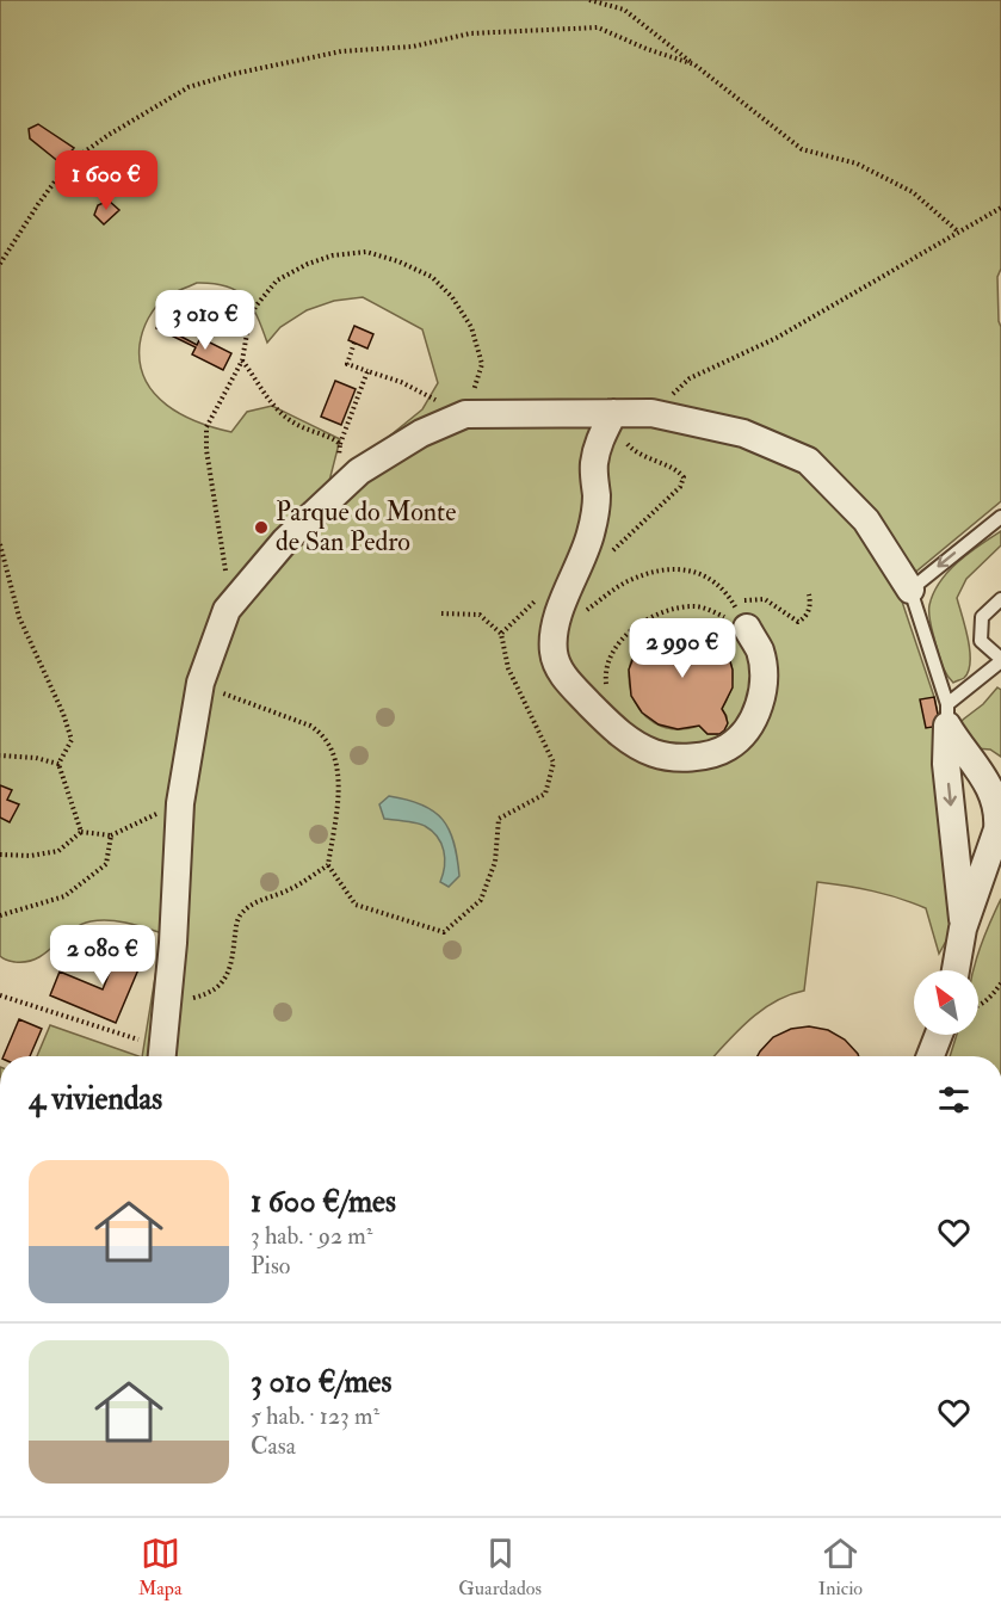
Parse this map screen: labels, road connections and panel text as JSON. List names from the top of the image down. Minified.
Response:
{"places":["Parque do Monte de San Pedro"],"north":"top left","page":{"price":["1 600 €","3 010 €","2 990 €","2 080 €"],"heading":"4 viviendas","list":[{"name":"1 600 €/mes","note":"3 hab. · 92 m² · Piso"},{"name":"3 010 €/mes","note":"5 hab. · 123 m² · Casa"}],"tabs":["Mapa","Guardados","Inicio"]}}
